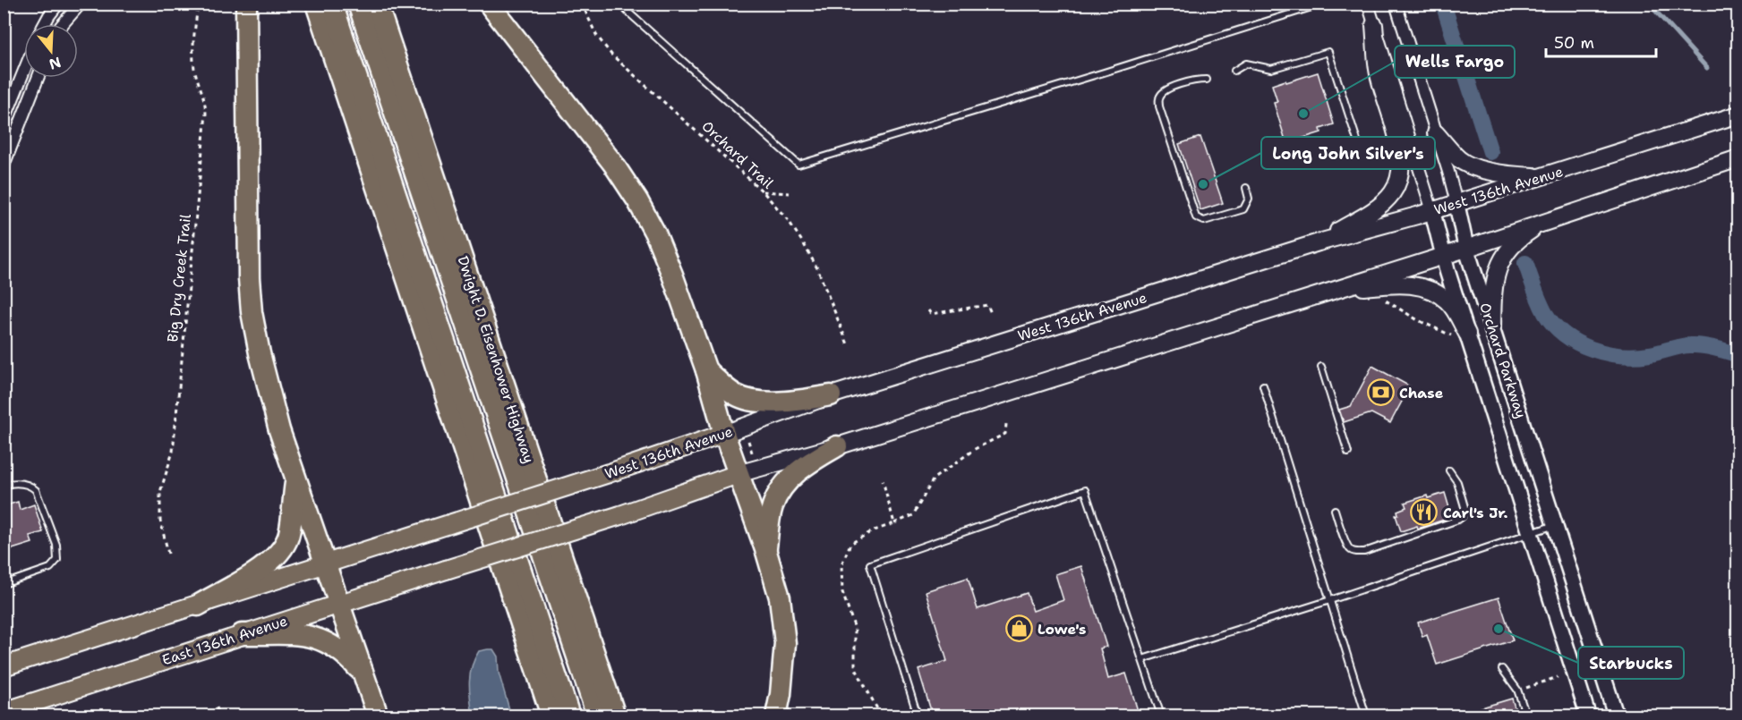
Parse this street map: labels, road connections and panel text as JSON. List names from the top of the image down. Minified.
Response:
{"streets":{"highway":["Dwight D. Eisenhower Highway"],"main road":["West 136th Avenue","East 136th Avenue"],"street":["Orchard Parkway"],"path":["Orchard Trail","Big Dry Creek Trail"]},"crossings":[["West 136th Avenue","Orchard Parkway"]],"places":{"other":["Wells Fargo","Long John Silver's","Starbucks"],"bank":["Chase"],"restaurant":["Carl's Jr."],"shop":["Lowe's"]},"scale_bar":"50 m","north":"bottom"}
